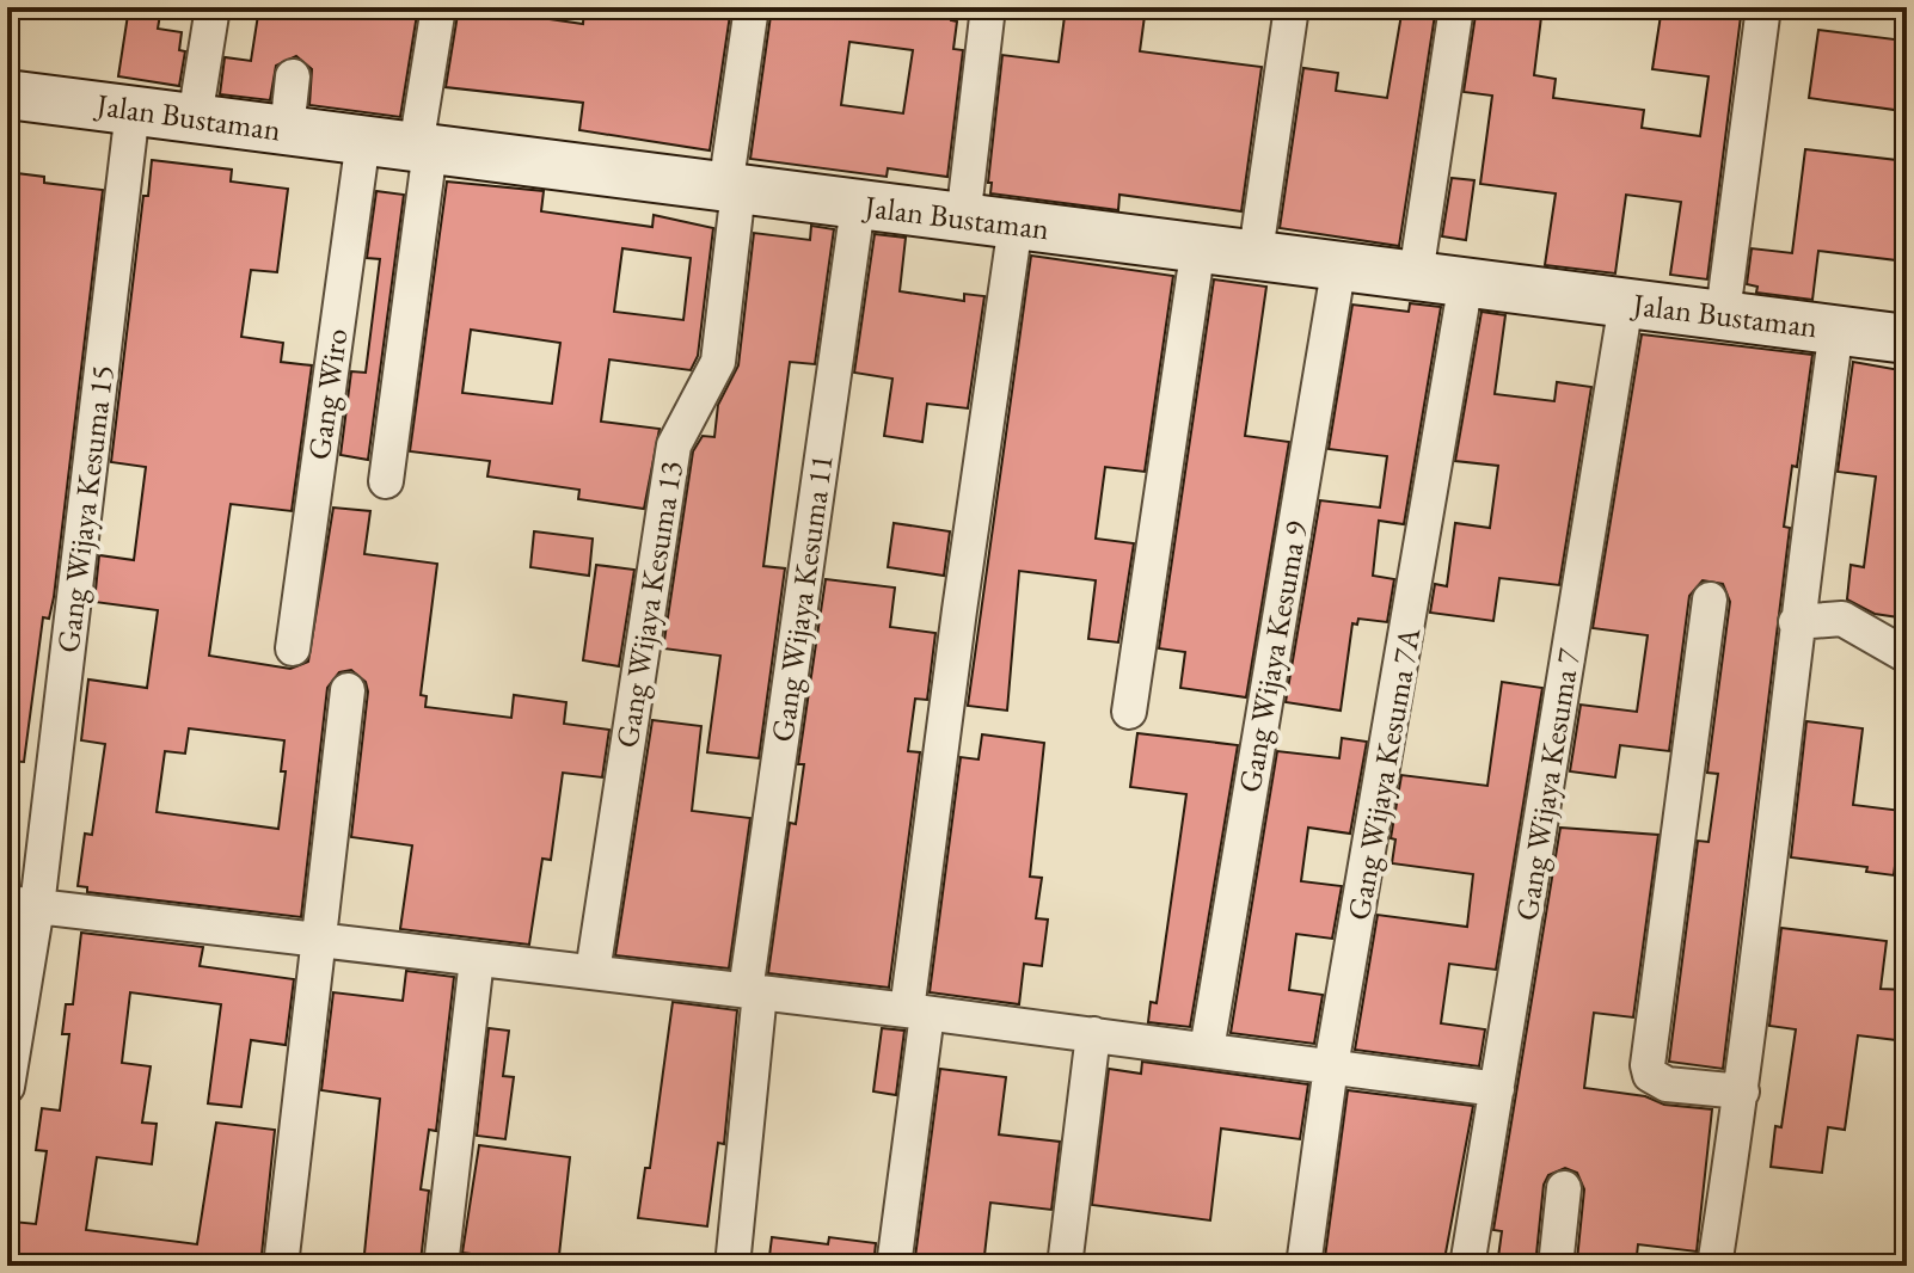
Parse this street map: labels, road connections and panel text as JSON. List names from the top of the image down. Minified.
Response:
{"streets":{"main road":["Jalan Bustaman"],"street":["Gang Wiro","Gang Wijaya Kesuma 15","Gang Wijaya Kesuma 11","Gang Wijaya Kesuma 13","Gang Wijaya Kesuma 9","Gang Wijaya Kesuma 7A","Gang Wijaya Kesuma 7"]},"crossings":[["Jalan Bustaman","Gang Wiro"],["Jalan Bustaman","Gang Wijaya Kesuma 15"],["Jalan Bustaman","Gang Wijaya Kesuma 11"],["Jalan Bustaman","Gang Wijaya Kesuma 13"],["Jalan Bustaman","Gang Wijaya Kesuma 9"],["Jalan Bustaman","Gang Wijaya Kesuma 7A"],["Jalan Bustaman","Gang Wijaya Kesuma 7"]]}
